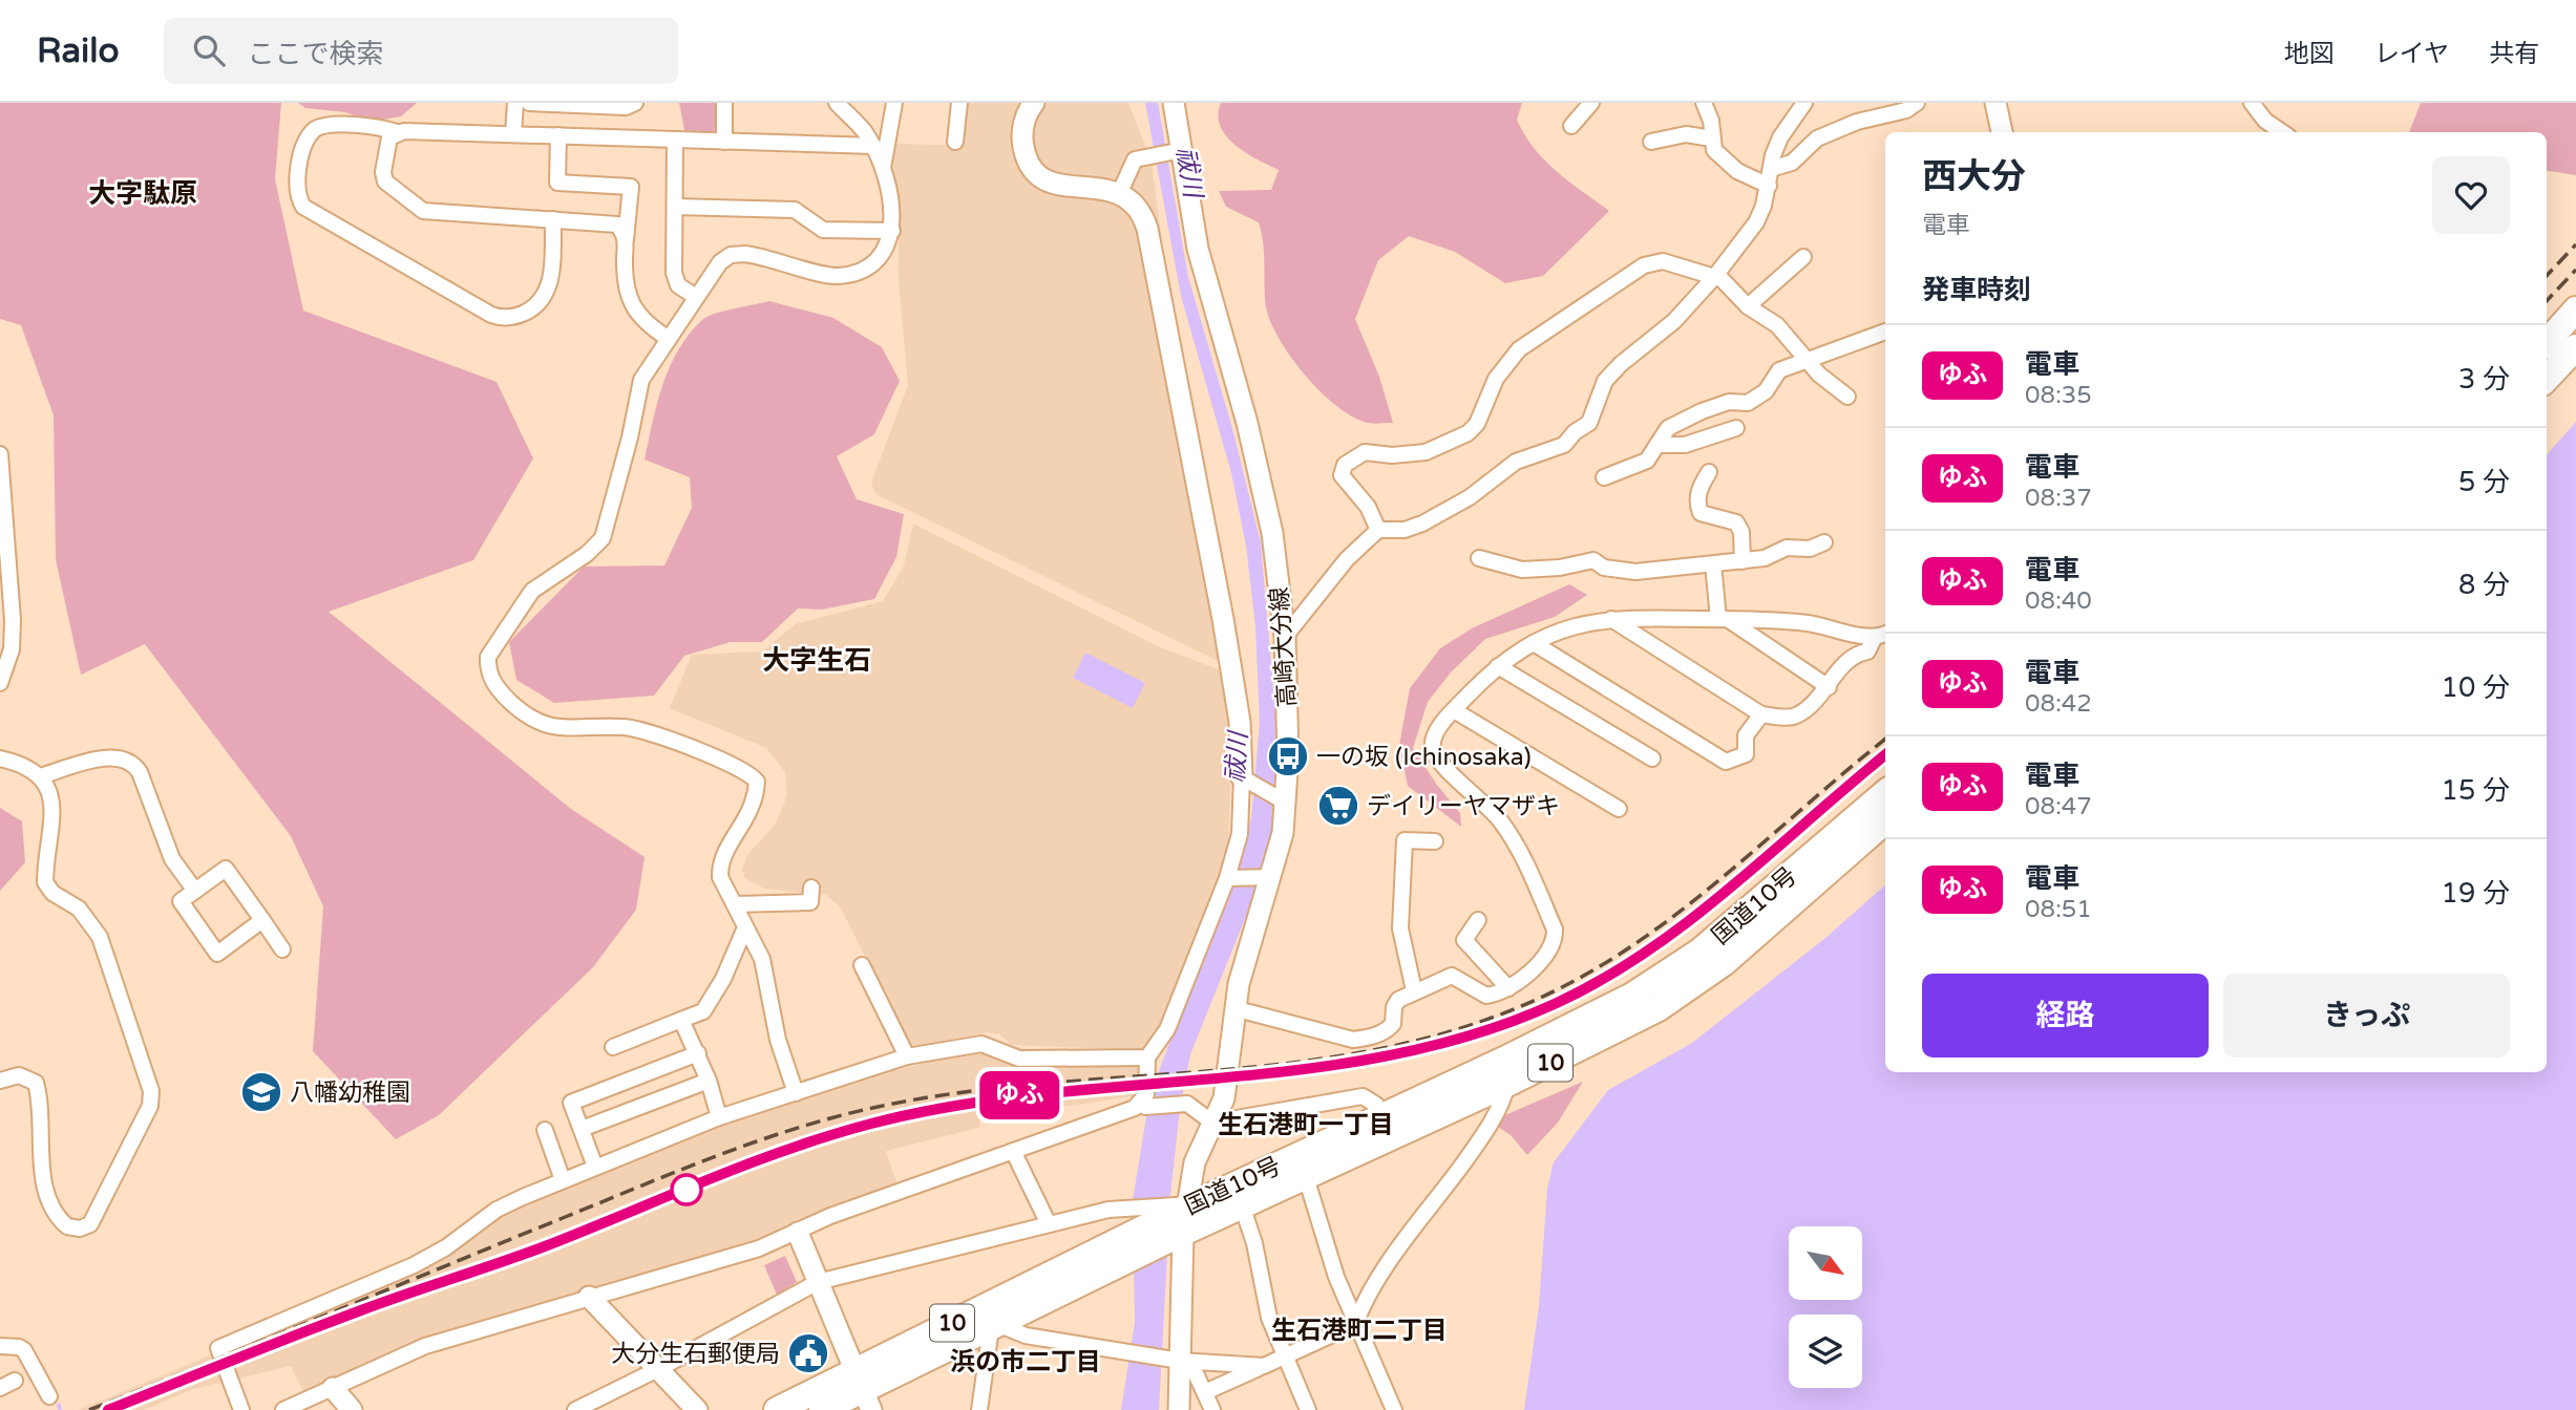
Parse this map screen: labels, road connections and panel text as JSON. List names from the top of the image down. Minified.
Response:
{"streets":{"highway":["国道10号","10"],"main road":["高崎大分線"]},"crossings":[["高崎大分線","国道10号"]],"districts":["大字駄原","大字生石","生石港町一丁目","生石港町二丁目","浜の市二丁目"],"water":["祓川"],"places":{"bus stop":["一の坂 (Ichinosaka)"],"supermarket":["デイリーヤマザキ"],"school or university":["八幡幼稚園"],"public building":["大分生石郵便局"]},"north":"bottom right","page":{"header":"Railo","search":"ここで検索","nav":["地図","レイヤ","共有"],"on_map":"ゆふ","heading":[["西大分","電車"],"発車時刻"],"list":[{"mark":"ゆふ","name":"電車","note":"08:35","value":"3 分"},{"mark":"ゆふ","name":"電車","note":"08:37","value":"5 分"},{"mark":"ゆふ","name":"電車","note":"08:40","value":"8 分"},{"mark":"ゆふ","name":"電車","note":"08:42","value":"10 分"},{"mark":"ゆふ","name":"電車","note":"08:47","value":"15 分"},{"mark":"ゆふ","name":"電車","note":"08:51","value":"19 分"}],"buttons":["経路","きっぷ"]}}
